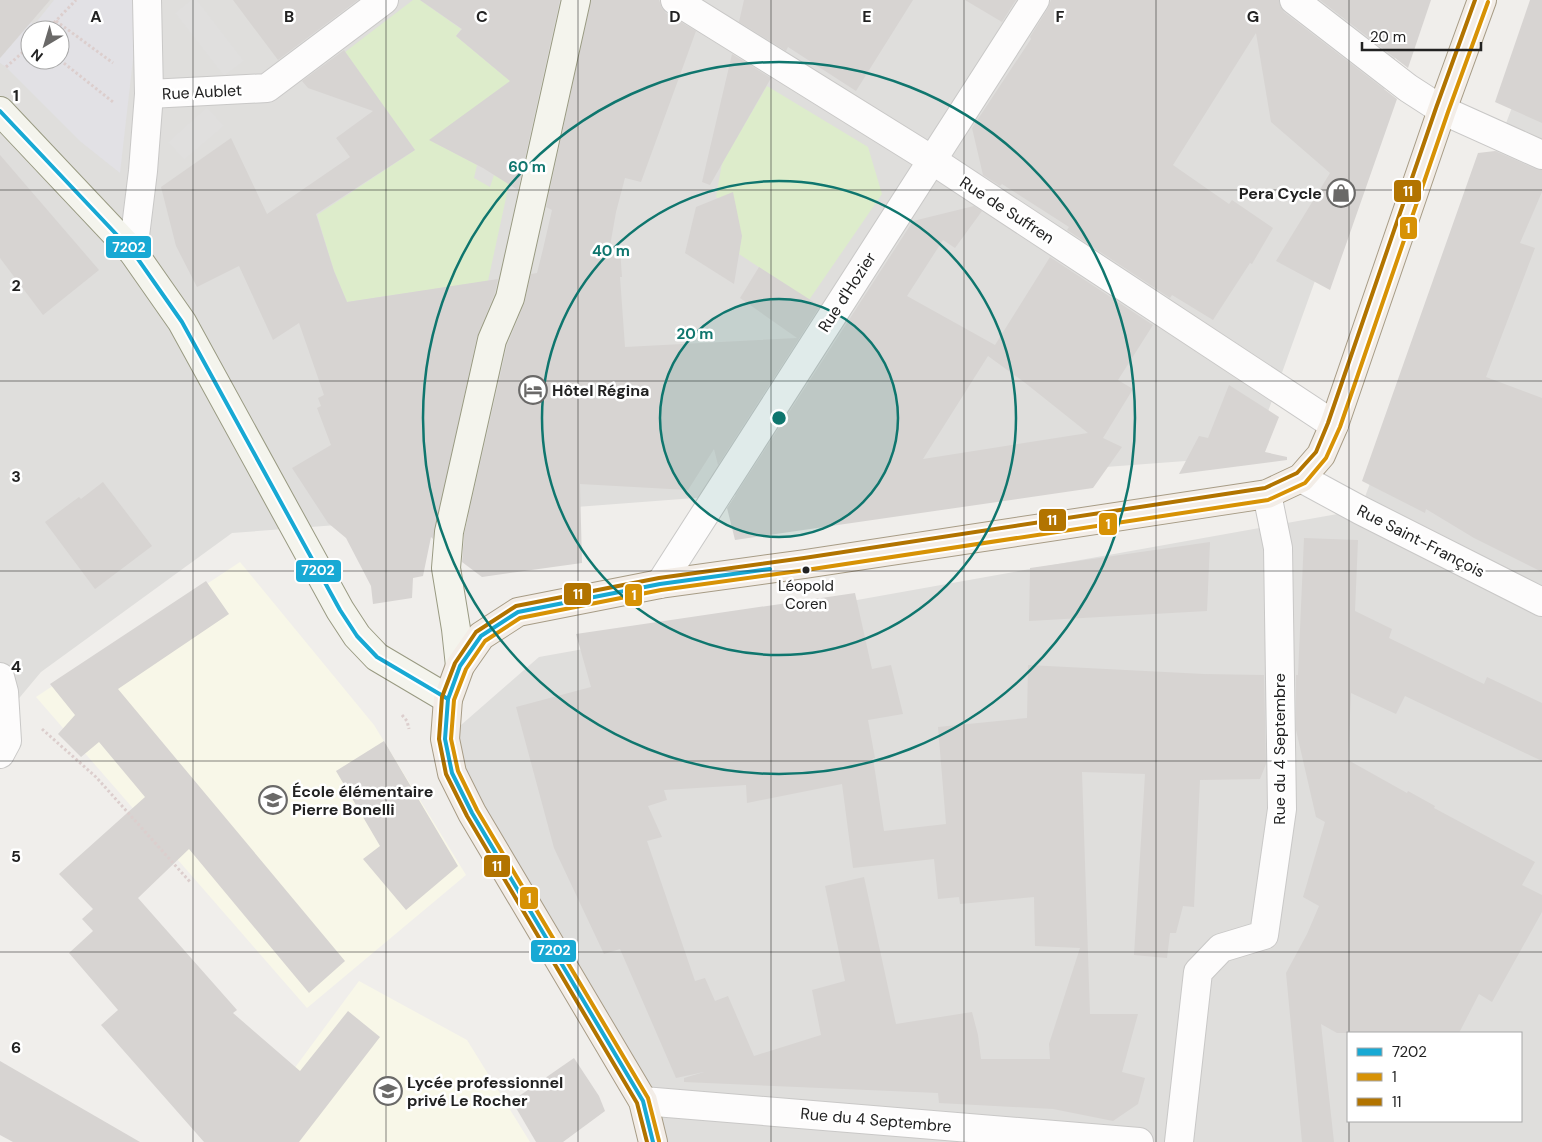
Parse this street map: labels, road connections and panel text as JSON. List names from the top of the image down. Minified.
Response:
{"streets":{"street":["Rue Aublet","Rue de Suffren","Rue d'Hozier","Rue Saint-François","Rue du 4 Septembre"]},"crossings":[["Rue de Suffren","Rue d'Hozier"]],"places":{"shop":["Pera Cycle"],"hotel":["Hôtel Régina"],"other":["Léopold Coren"],"school or university":["École élémentaire Pierre Bonelli","Lycée professionnel privé Le Rocher"]},"lines":["transit line 11","transit line 1","transit line 7202"],"legend":["7202","1","11"],"scale_bar":"20 m","north":"bottom left","grid":{"columns":["A","B","C","D","E","F","G"],"rows":["1","2","3","4","5","6"]},"rings":["60 m","40 m","20 m"]}
